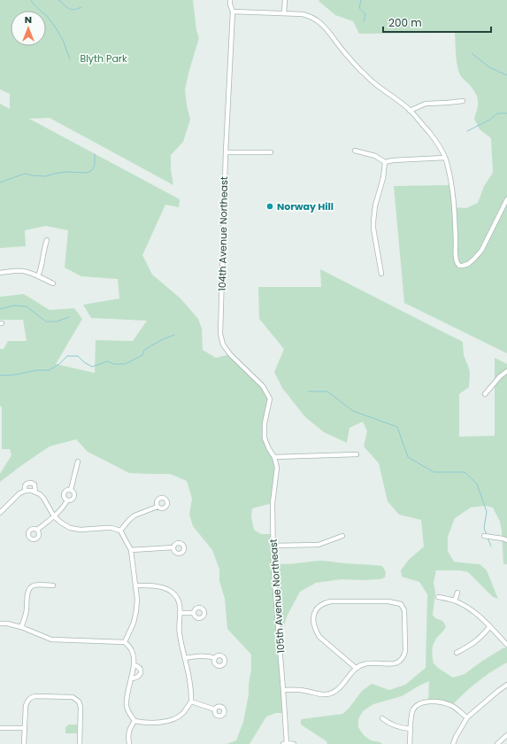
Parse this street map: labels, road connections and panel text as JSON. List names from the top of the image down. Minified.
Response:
{"streets":{"street":["104th Avenue Northeast","105th Avenue Northeast"]},"crossings":[["104th Avenue Northeast","105th Avenue Northeast"]],"parks":["Blyth Park"],"places":["Norway Hill"],"scale_bar":"200 m","north":"top"}
